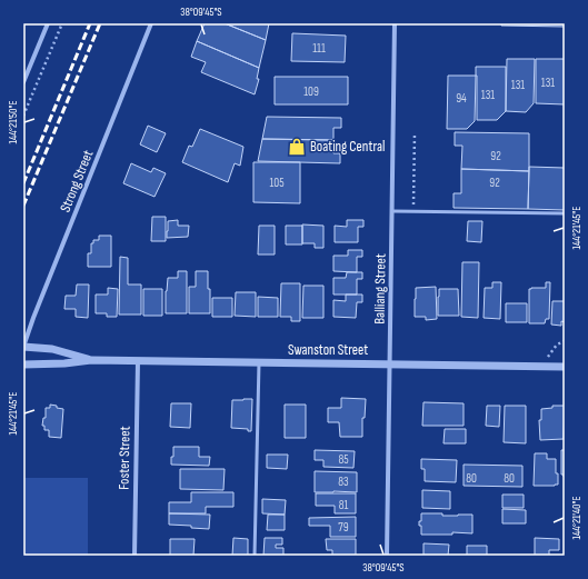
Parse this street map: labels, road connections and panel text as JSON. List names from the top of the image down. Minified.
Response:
{"streets":{"street":["Strong Street","Balliang Street","Swanston Street","Foster Street"]},"crossings":[["Strong Street","Swanston Street"],["Balliang Street","Swanston Street"],["Swanston Street","Foster Street"]],"places":{"shop":["Boating Central"]},"house_numbers":["111","131","131","109","131","94","92","105","92","85","80","80","83","81","79"],"coordinates":["38°09'45\"S","144°21'50\"E","144°21'45\"E","144°21'40\"E"]}
